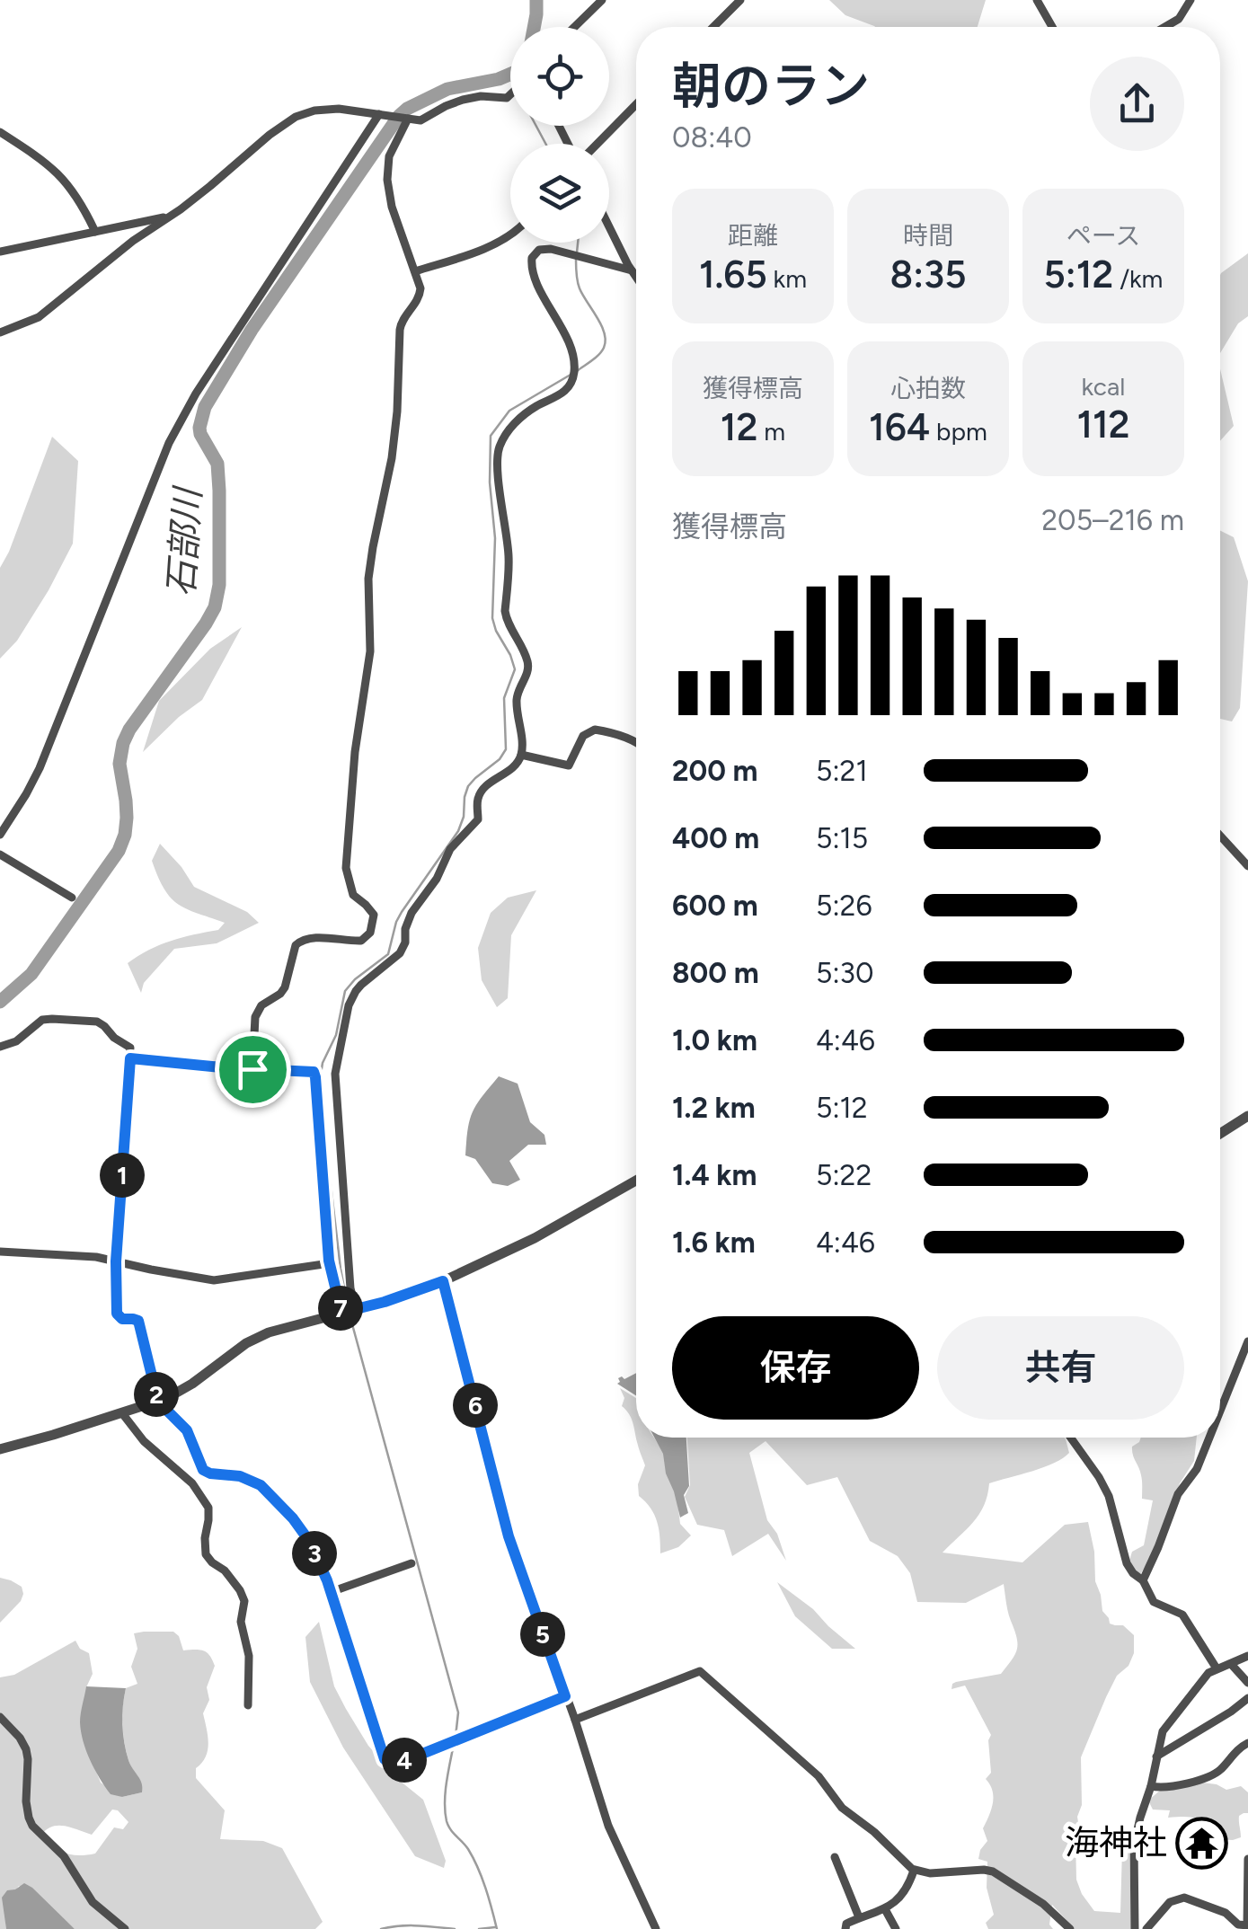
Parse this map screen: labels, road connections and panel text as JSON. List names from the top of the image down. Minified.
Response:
{"water":["石部川"],"places":{"temple":["海神社"]},"page":{"heading":["朝のラン","08:40"],"stats":[["距離","1.65 km"],["時間","8:35"],["ペース","5:12 /km"],["獲得標高","12 m"],["心拍数","164 bpm"],["kcal","112"]],"chart":["獲得標高","205–216 m"],"list":[{"name":"200 m","note":"5:21"},{"name":"400 m","note":"5:15"},{"name":"600 m","note":"5:26"},{"name":"800 m","note":"5:30"},{"name":"1.0 km","note":"4:46"},{"name":"1.2 km","note":"5:12"},{"name":"1.4 km","note":"5:22"},{"name":"1.6 km","note":"4:46"}],"pins":["1","7","2","6","3","5","4"],"buttons":["保存","共有"]}}
